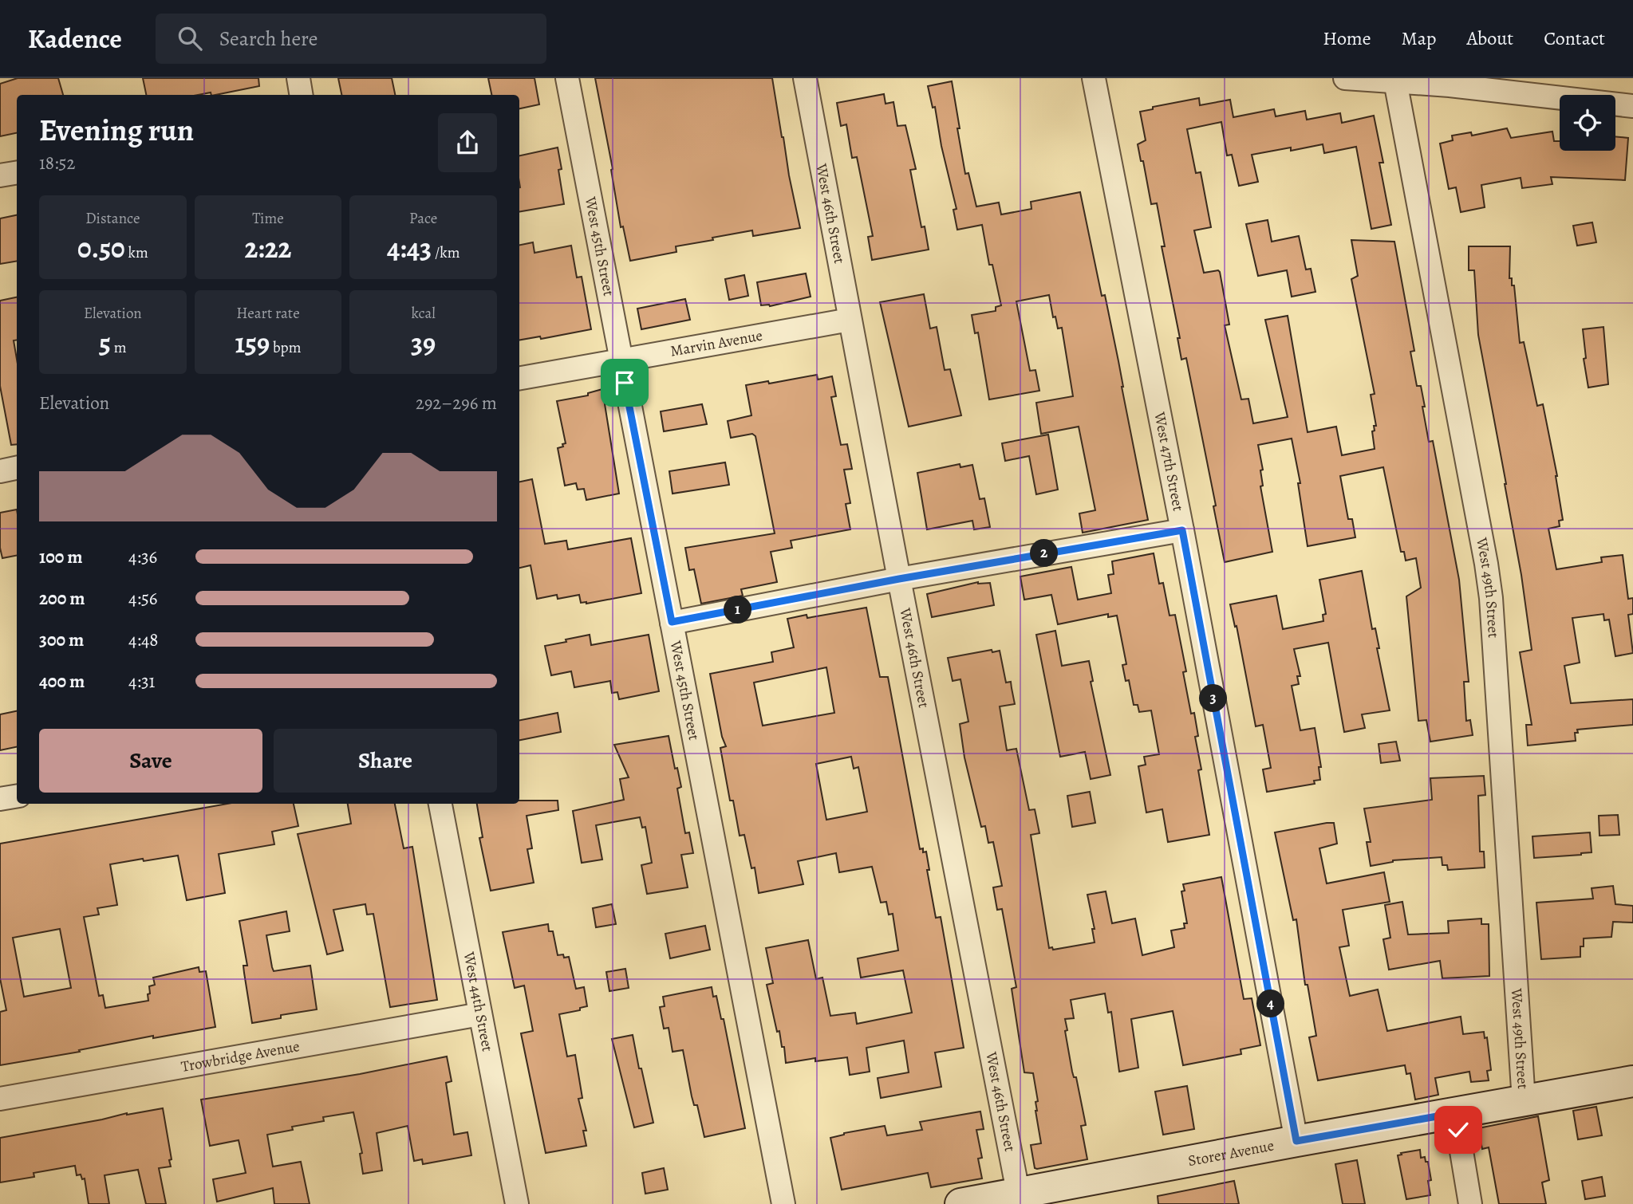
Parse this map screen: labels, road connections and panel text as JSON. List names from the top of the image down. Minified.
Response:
{"streets":{"street":["West 46th Street","West 45th Street","Marvin Avenue","West 47th Street","West 49th Street","West 44th Street","Trowbridge Avenue","Storer Avenue"]},"crossings":[["West 46th Street","Marvin Avenue"],["West 46th Street","Storer Avenue"],["West 45th Street","Marvin Avenue"],["West 47th Street","Storer Avenue"],["West 49th Street","Storer Avenue"],["West 44th Street","Trowbridge Avenue"]],"page":{"header":"Kadence","search":"Search here","nav":["Home","Map","About","Contact"],"heading":["Evening run","18:52"],"stats":[["Distance","0.50 km"],["Time","2:22"],["Pace","4:43 /km"],["Elevation","5 m"],["Heart rate","159 bpm"],["kcal","39"]],"chart":["Elevation","292–296 m"],"list":[{"name":"100 m","note":"4:36"},{"name":"200 m","note":"4:56"},{"name":"300 m","note":"4:48"},{"name":"400 m","note":"4:31"}],"pins":["2","1","3","4"],"buttons":["Save","Share"]}}
